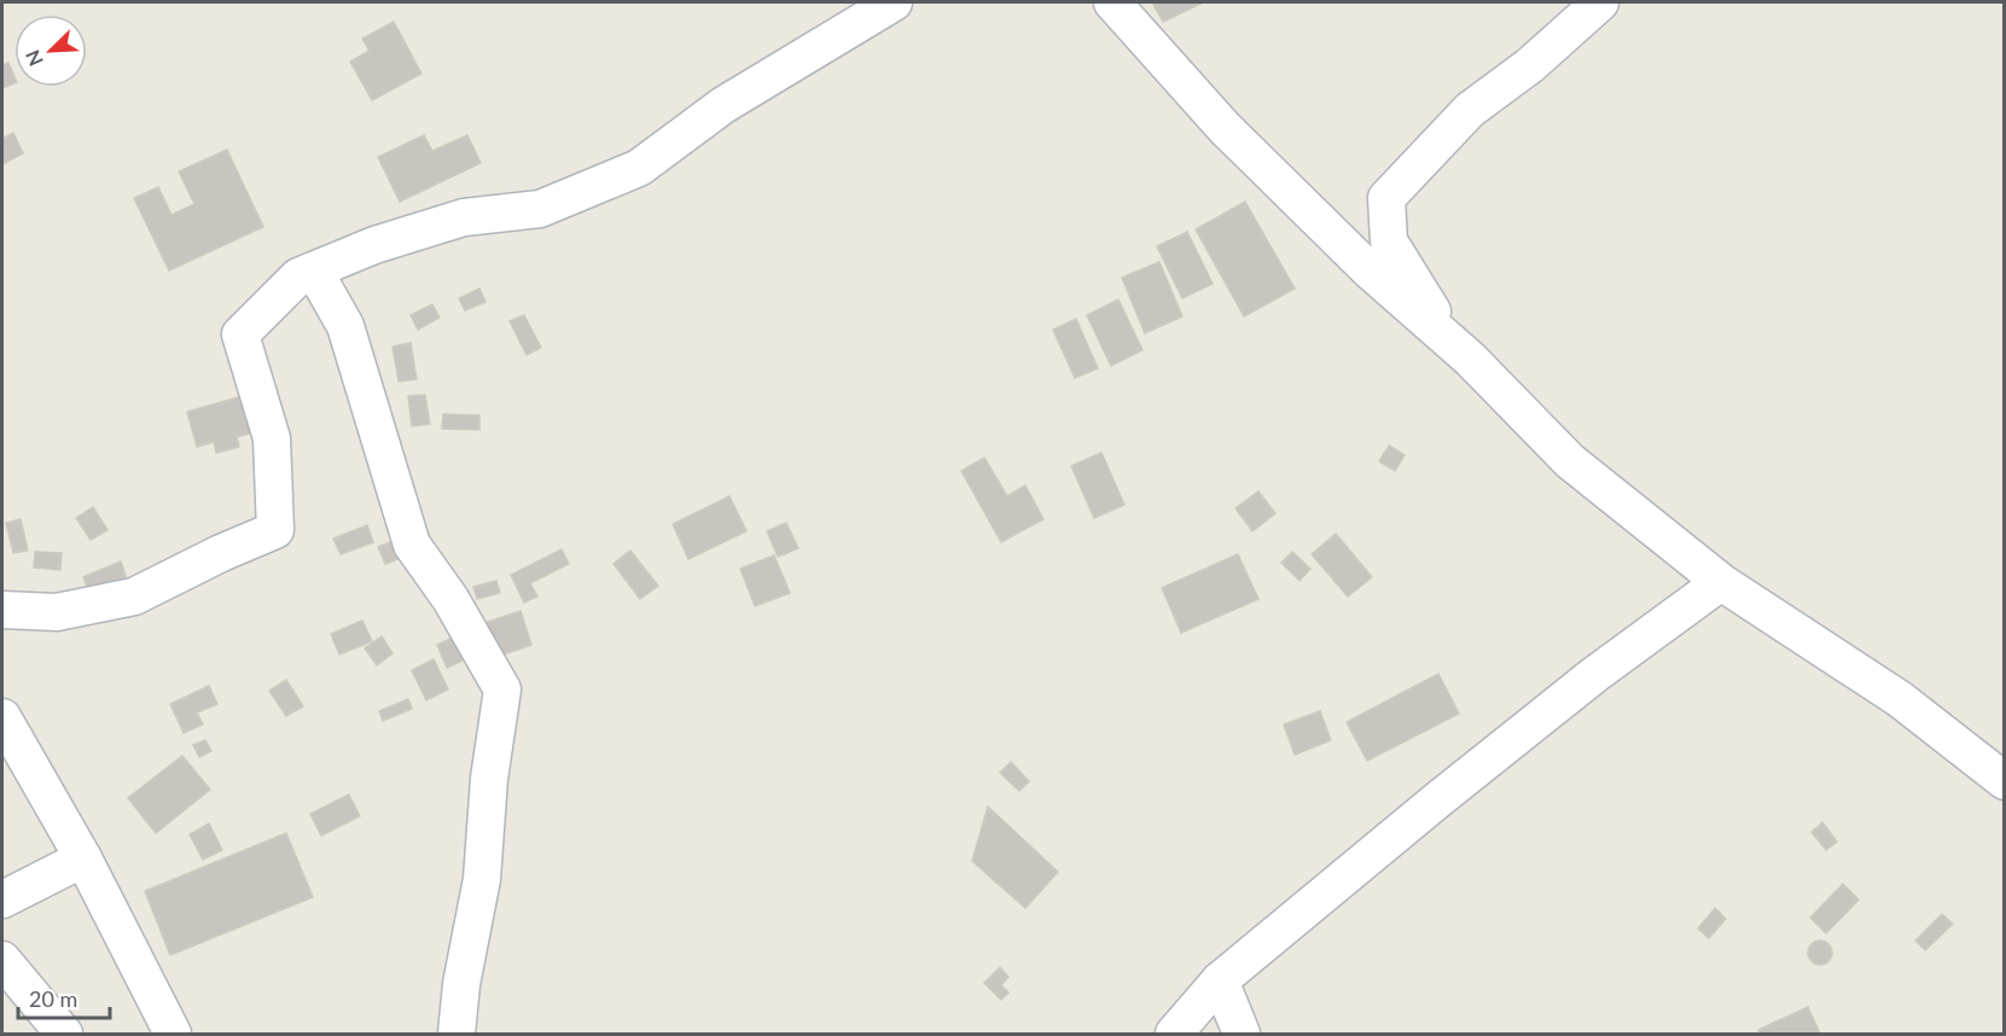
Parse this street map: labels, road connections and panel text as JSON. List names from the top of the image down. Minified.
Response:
{"scale_bar":"20 m","north":"bottom left"}
